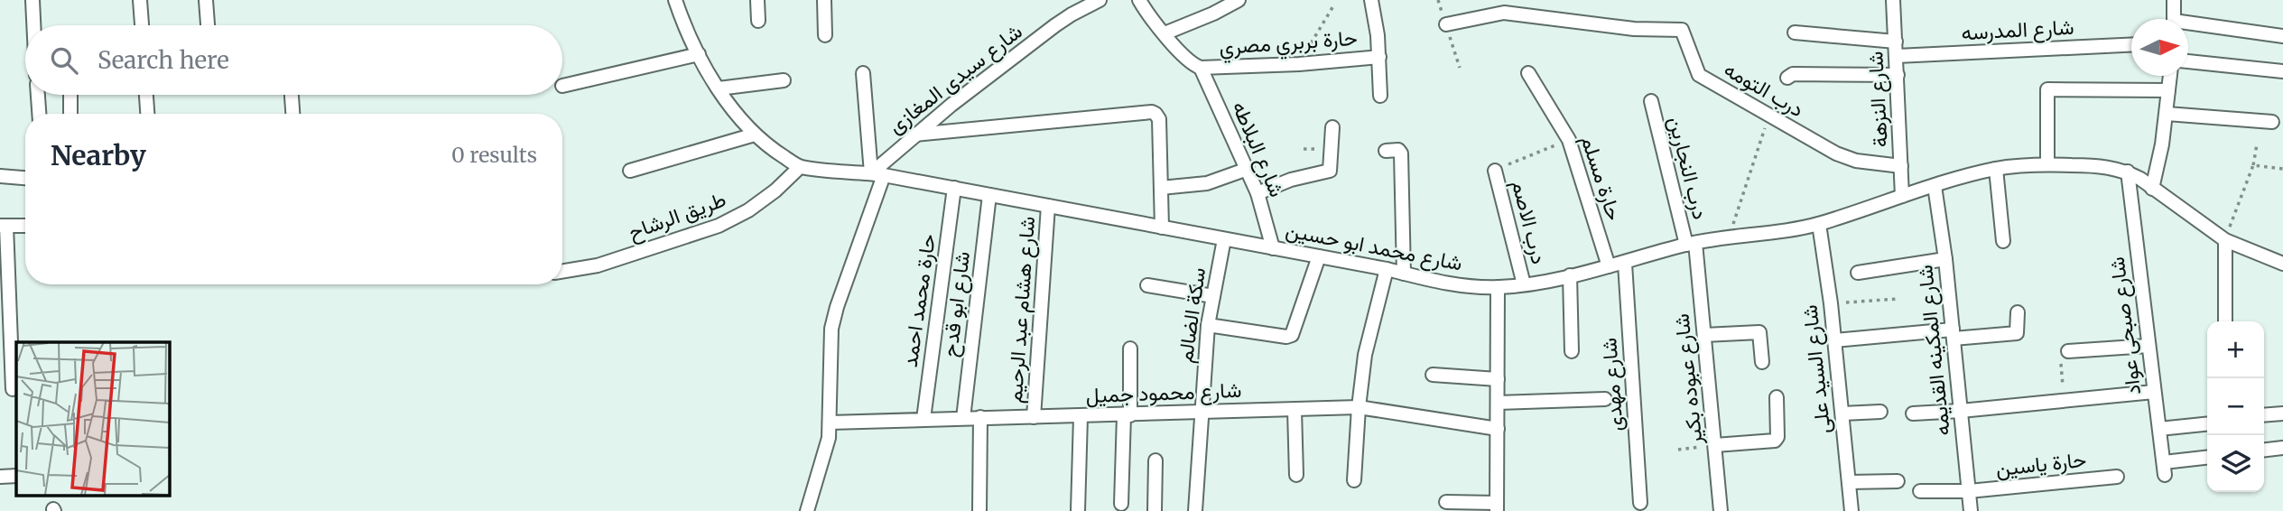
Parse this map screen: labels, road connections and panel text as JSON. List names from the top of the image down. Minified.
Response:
{"streets":{"street":["شارع المدرسه","حارة بربري مصري","شارع سيدى المغازى","درب التومه","شارع النزهة","شارع البلاطه","درب النجارين","حارة مسلم","طريق الرشاح","درب الاصم","شارع محمد ابو حسين","حارة محمد احمد","شارع ابو قدح","شارع هشام عبد الرحيم","سكة الضالم","شارع صبحى عواد","شارع المكينه القديمه","شارع السيد على","شارع عبوده بكير","شارع مهدى","شارع محمود جميل","حارة ياسين"]},"crossings":[["شارع المدرسه","شارع النزهة"],["حارة بربري مصري","شارع البلاطه"],["شارع سيدى المغازى","شارع محمد ابو حسين"],["درب التومه","شارع النزهة"],["شارع النزهة","شارع محمد ابو حسين"],["شارع البلاطه","شارع محمد ابو حسين"],["درب النجارين","شارع محمد ابو حسين"],["درب النجارين","شارع عبوده بكير"],["حارة مسلم","شارع محمد ابو حسين"],["طريق الرشاح","شارع محمد ابو حسين"],["درب الاصم","شارع محمد ابو حسين"],["شارع محمد ابو حسين","حارة محمد احمد"],["شارع محمد ابو حسين","شارع ابو قدح"],["شارع محمد ابو حسين","شارع هشام عبد الرحيم"],["شارع محمد ابو حسين","سكة الضالم"],["شارع محمد ابو حسين","شارع صبحى عواد"],["شارع محمد ابو حسين","شارع المكينه القديمه"],["شارع محمد ابو حسين","شارع السيد على"],["شارع محمد ابو حسين","شارع عبوده بكير"],["شارع محمد ابو حسين","شارع مهدى"],["حارة محمد احمد","شارع محمود جميل"],["شارع ابو قدح","شارع محمود جميل"],["شارع هشام عبد الرحيم","شارع محمود جميل"],["سكة الضالم","شارع محمود جميل"],["شارع المكينه القديمه","حارة ياسين"]],"north":"right","page":{"search":"Search here","heading":["Nearby","0 results"],"map_buttons":["+","−"]}}
